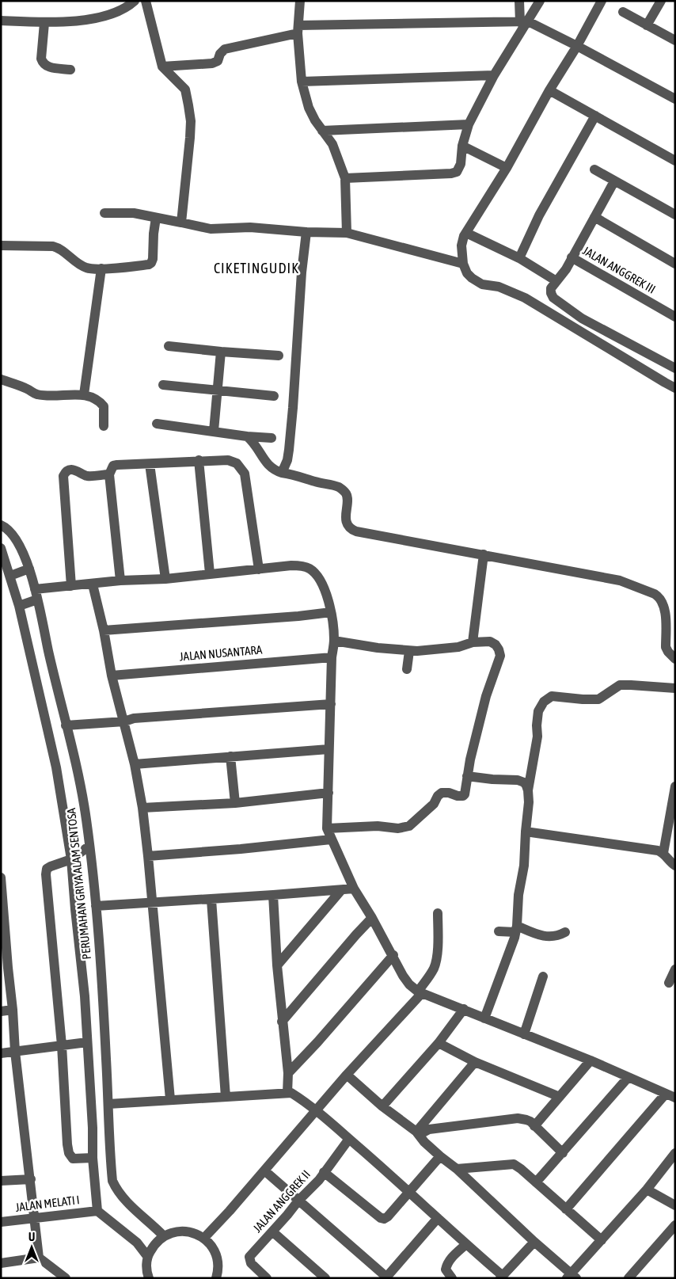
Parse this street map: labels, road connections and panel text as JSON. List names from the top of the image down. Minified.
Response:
{"streets":{"street":["JALAN ANGGREK III","JALAN NUSANTARA","PERUMAHAN GRIYA ALAM SENTOSA","JALAN ANGGREK II","JALAN MELATI I"]},"districts":["CIKETINGUDIK"],"north":"top"}
